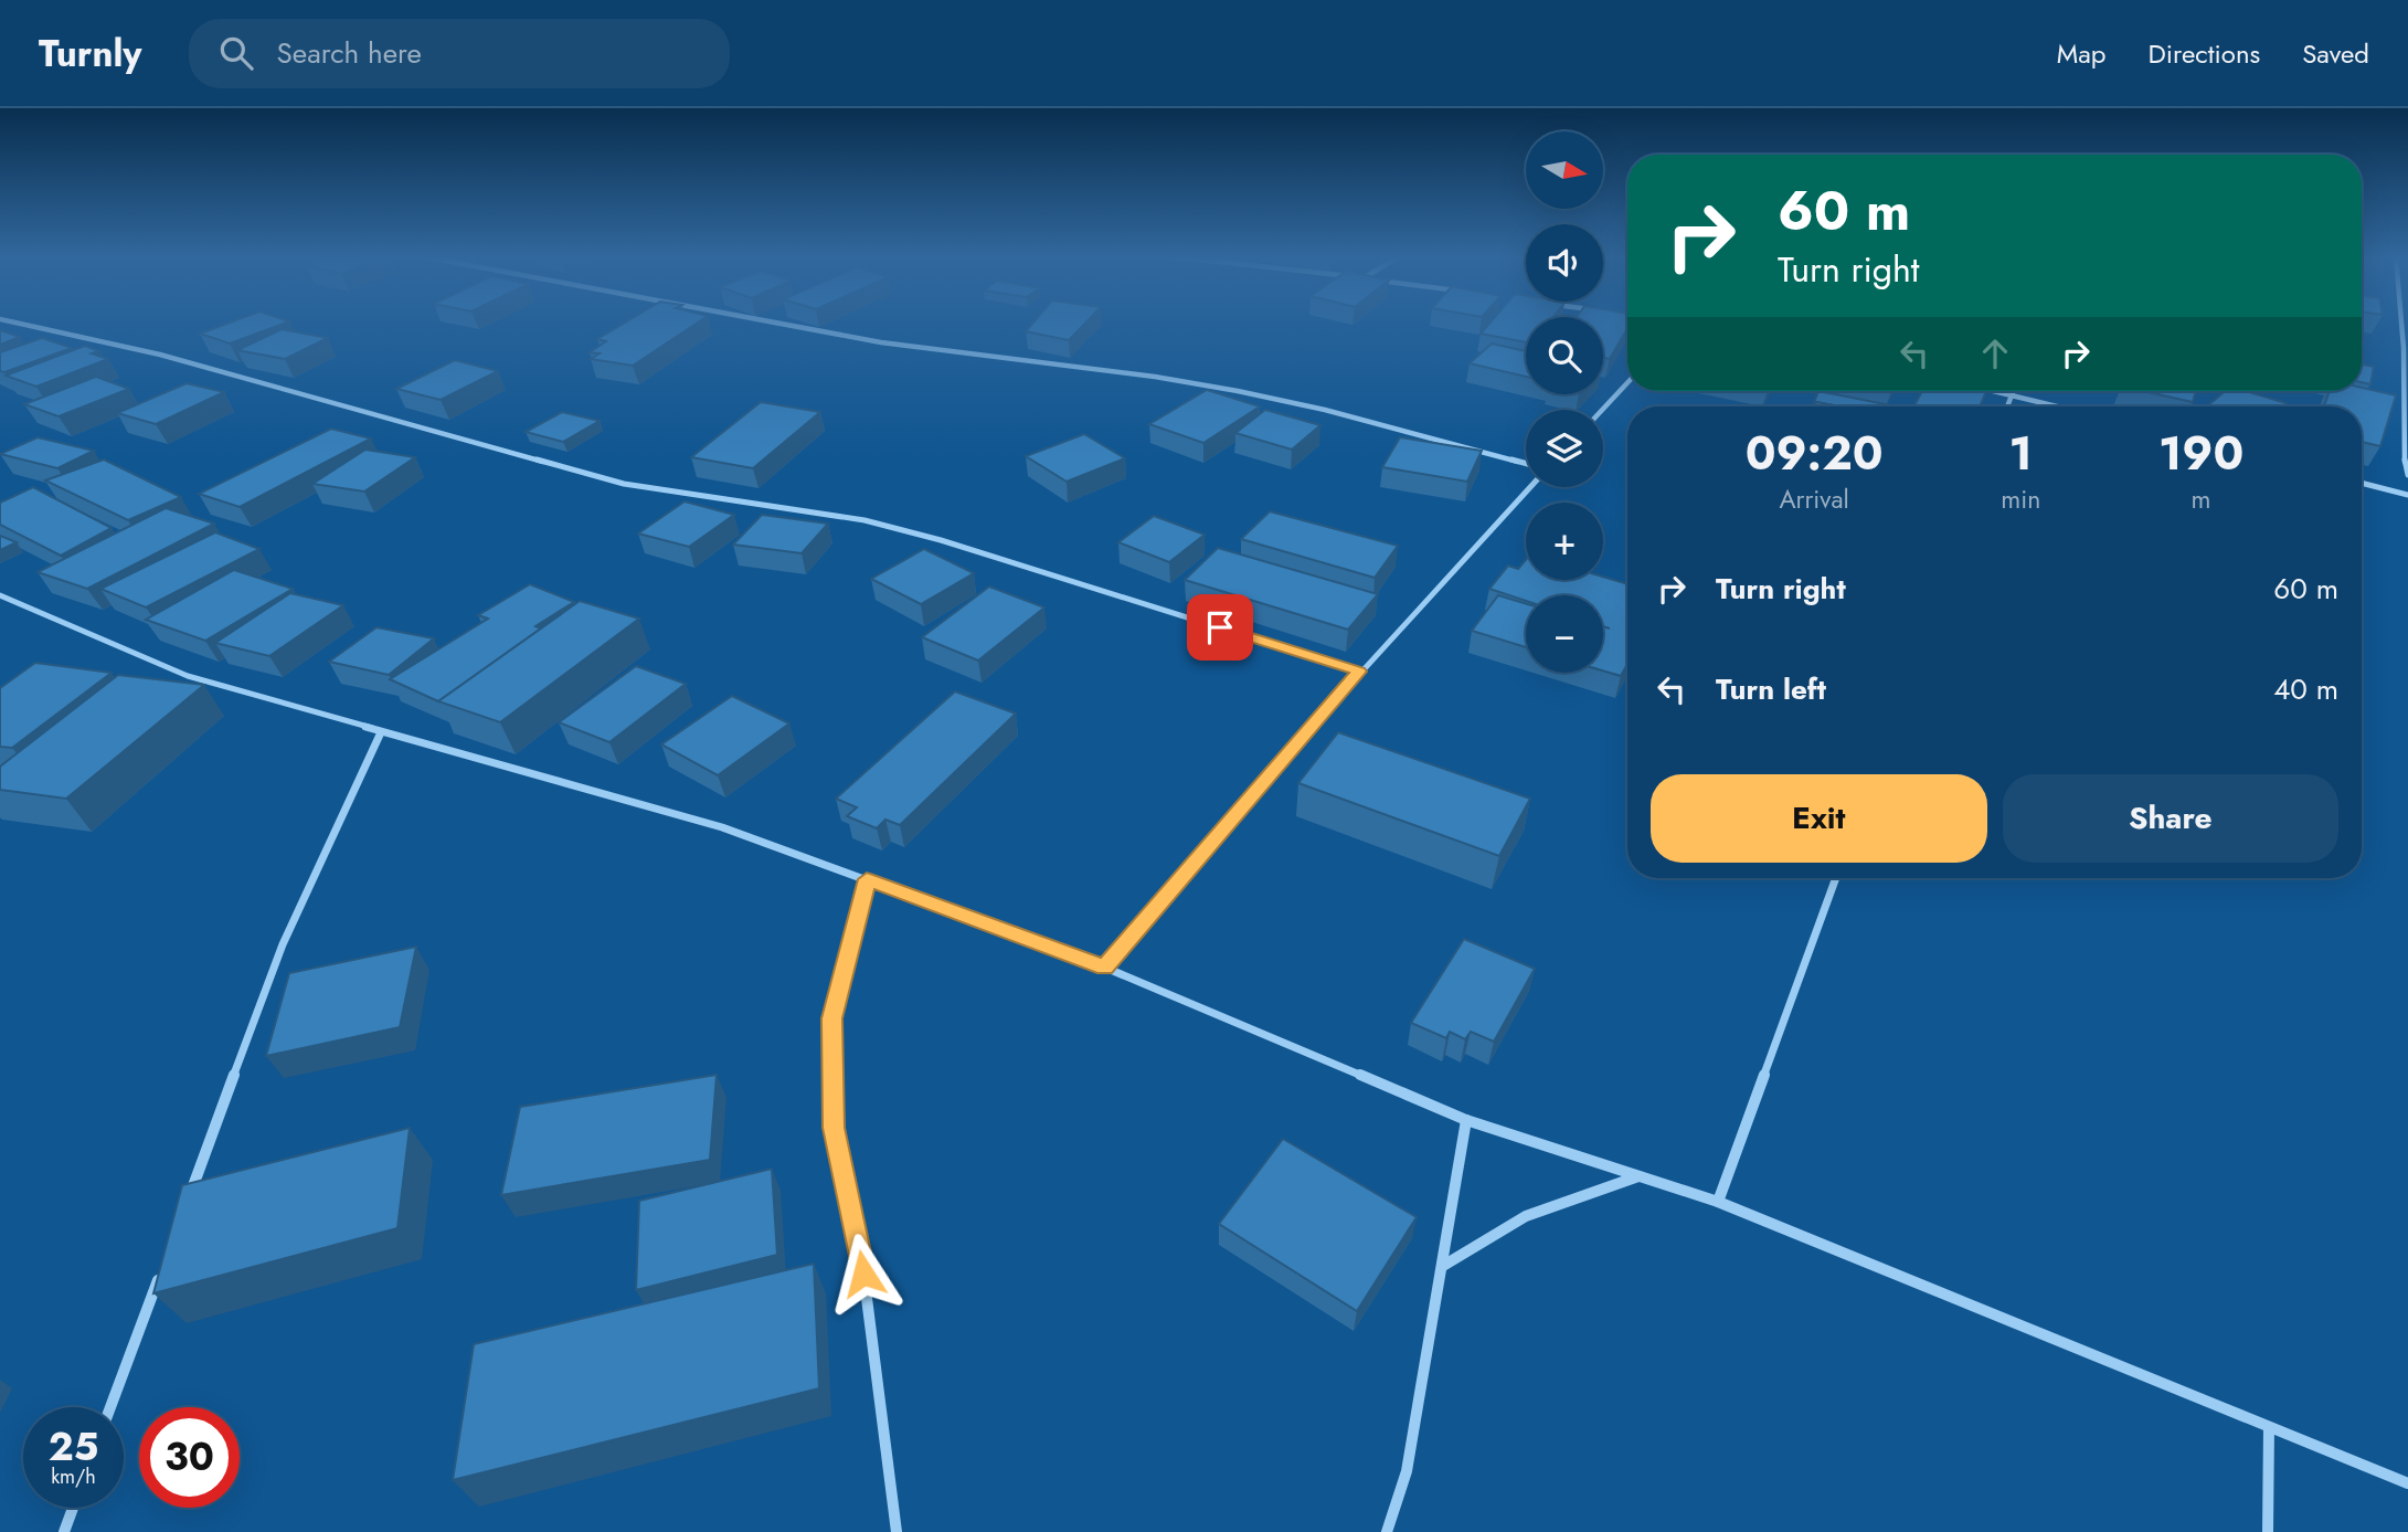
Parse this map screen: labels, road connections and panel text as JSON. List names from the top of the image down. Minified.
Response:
{"north":"right","page":{"header":"Turnly","search":"Search here","nav":["Map","Directions","Saved"],"map_buttons":["+","−"],"turn":["60 m","Turn right"],"eta":["09:20","Arrival","1","min","190","m"],"list":[{"name":"Turn right","value":"60 m"},{"name":"Turn left","value":"40 m"}],"buttons":["Exit","Share"],"speed":"25 km/h","limit":"30"}}
